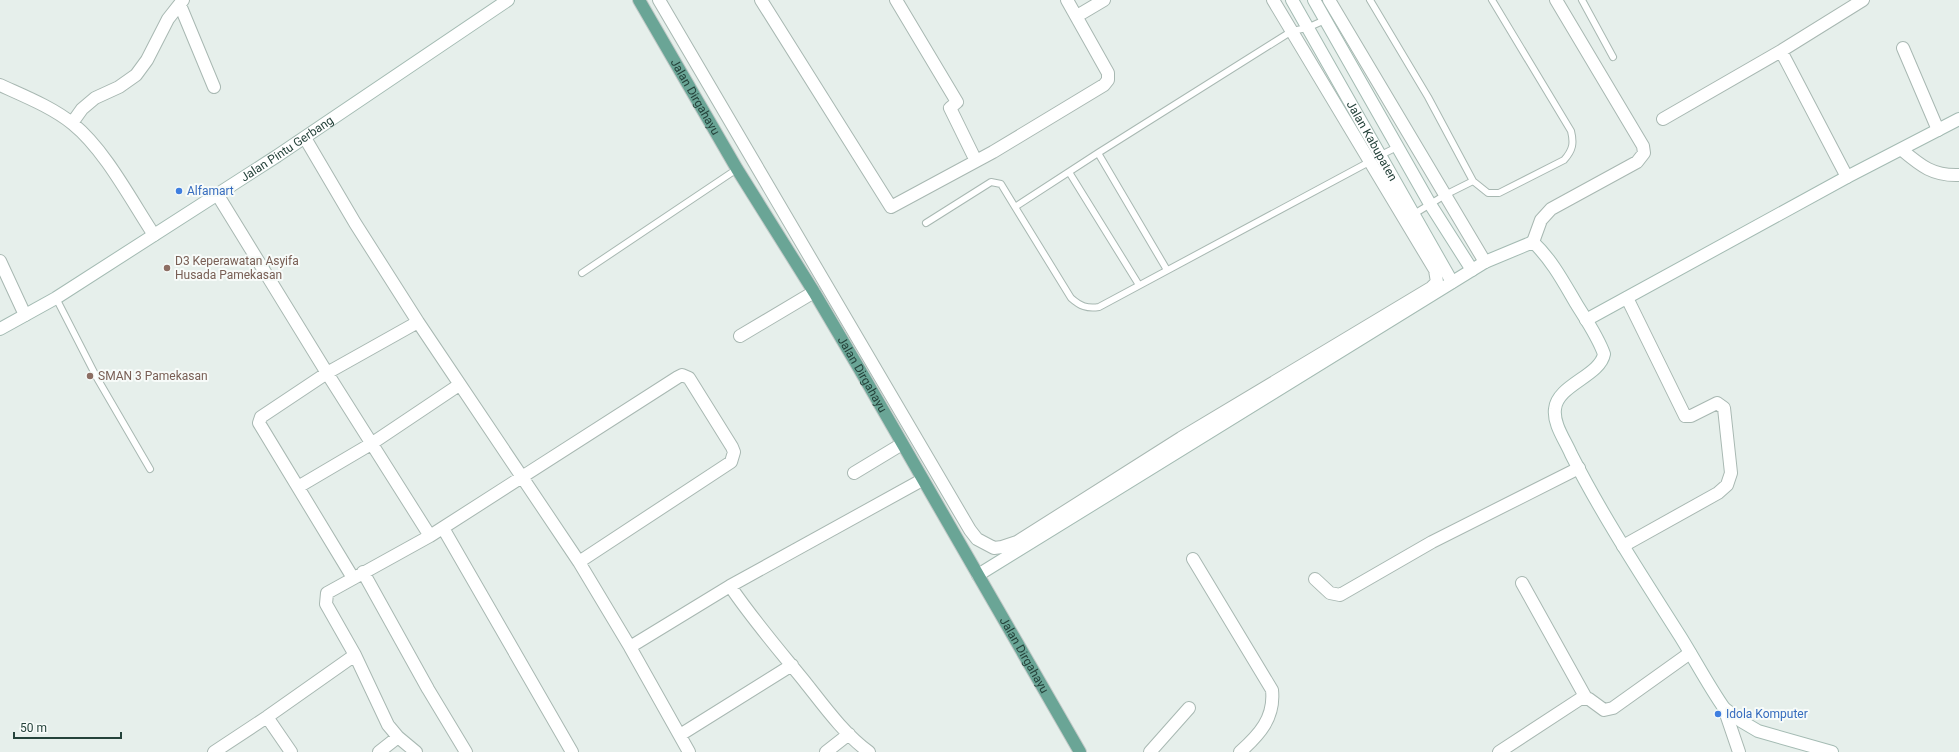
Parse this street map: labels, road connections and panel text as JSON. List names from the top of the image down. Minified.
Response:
{"streets":{"main road":["Jalan Dirgahayu"],"street":["Jalan Kabupaten","Jalan Pintu Gerbang"]},"places":["Alfamart","D3 Keperawatan Asyifa Husada Pamekasan","SMAN 3 Pamekasan","Idola Komputer"],"scale_bar":"50 m"}
